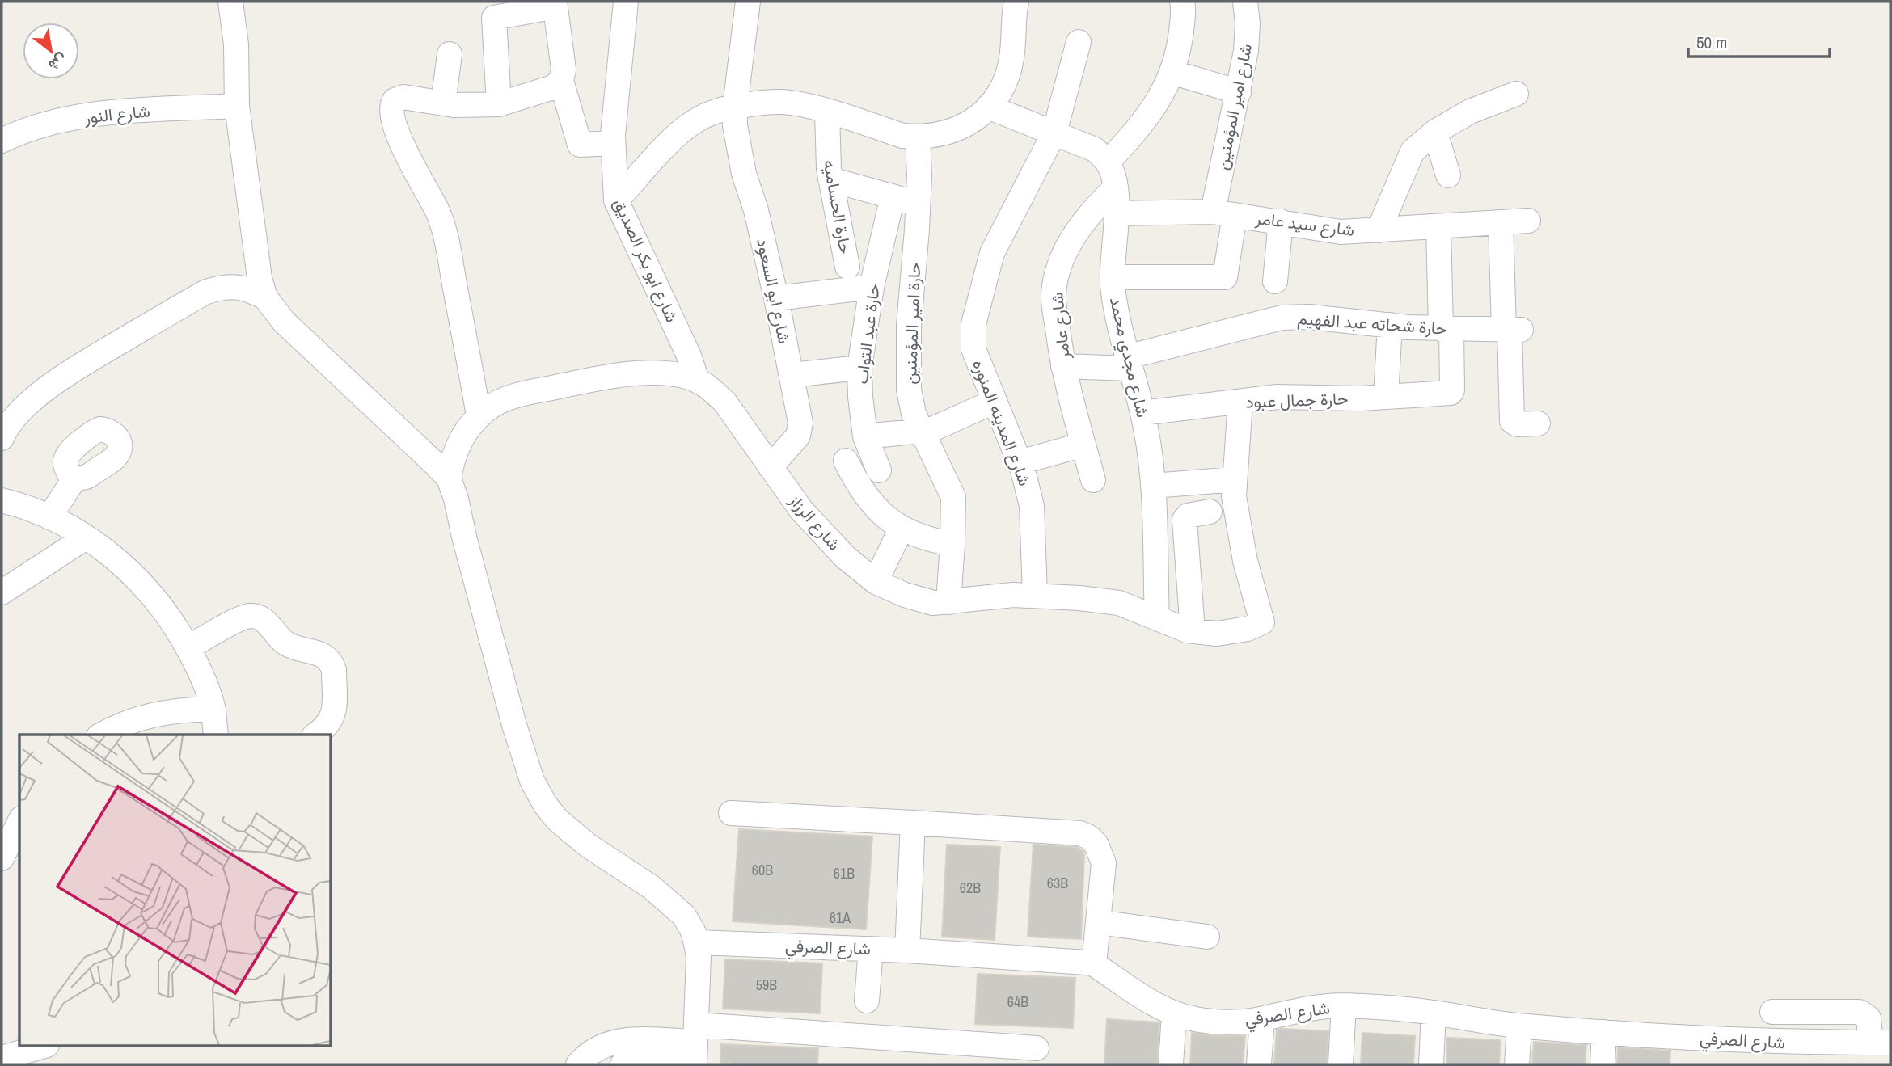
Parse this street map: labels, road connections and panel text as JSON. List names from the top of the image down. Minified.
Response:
{"streets":{"street":["شارع امير المؤمنين","شارع النور","حارة الحساميه","شارع سيد عامر","شارع ابو بكر الصديق","شارع ابو السعود","حارة امير المؤمنين","حارة شحاته عبد الفهيم","شارع عامر","حارة عبد التواب","شارع مجدي محمد","حارة جمال عبود","شارع المدينه المنوره","شارع الرزاز","شارع الصرفي"]},"crossings":[["شارع امير المؤمنين","شارع سيد عامر"],["شارع امير المؤمنين","شارع مجدي محمد"],["شارع سيد عامر","شارع مجدي محمد"],["شارع ابو بكر الصديق","شارع الرزاز"],["شارع ابو السعود","شارع الرزاز"],["حارة امير المؤمنين","شارع الرزاز"],["حارة شحاته عبد الفهيم","شارع عامر"],["حارة شحاته عبد الفهيم","شارع مجدي محمد"],["حارة شحاته عبد الفهيم","حارة جمال عبود"],["شارع عامر","شارع مجدي محمد"],["شارع مجدي محمد","حارة جمال عبود"],["شارع مجدي محمد","شارع الرزاز"],["شارع المدينه المنوره","شارع الرزاز"]],"house_numbers":["60B","61B","63B","62B","61A","59B","64B"],"scale_bar":"50 m","north":"bottom right"}
